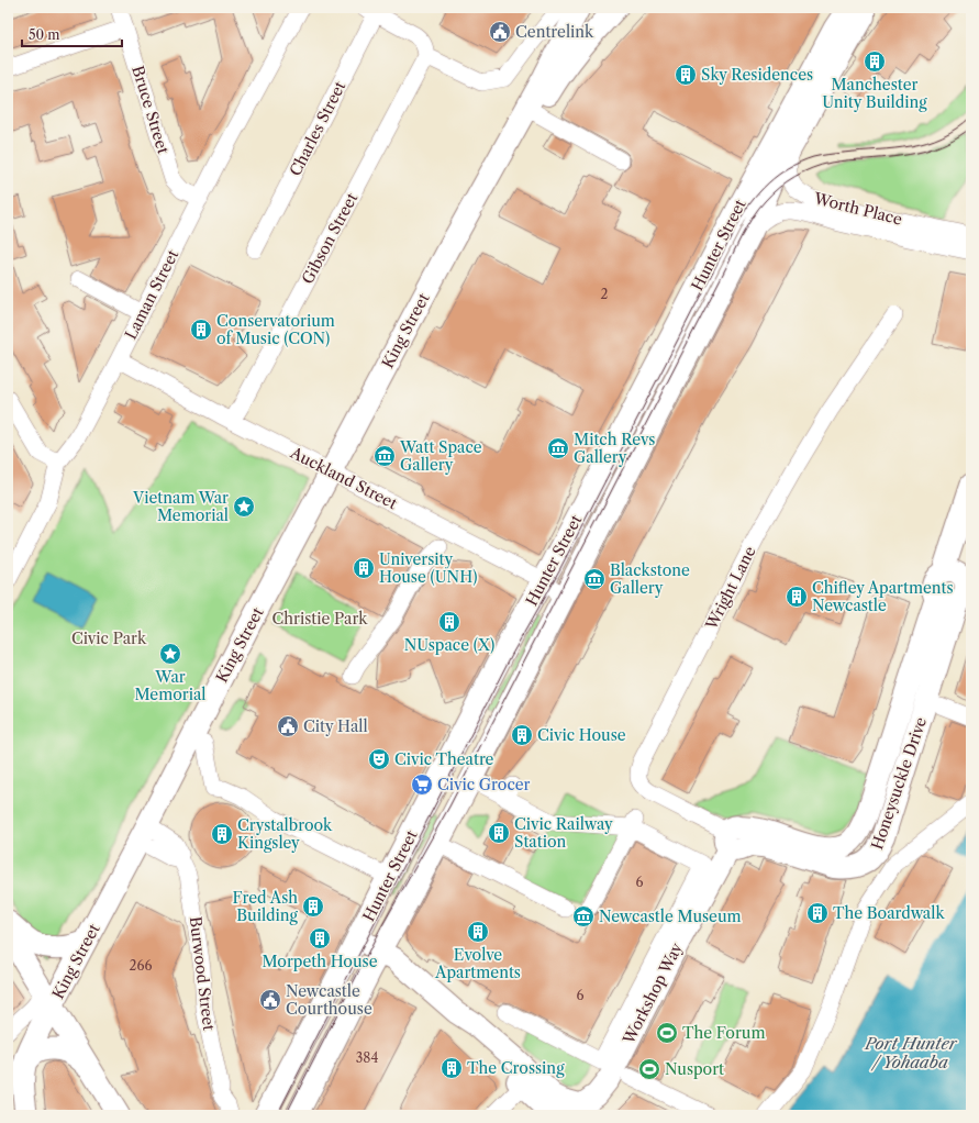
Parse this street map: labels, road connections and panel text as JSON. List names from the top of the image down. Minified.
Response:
{"streets":{"main road":["Hunter Street","King Street","Honeysuckle Drive","Workshop Way"],"street":["Bruce Street","Charles Street","Worth Place","Gibson Street","Laman Street","Auckland Street","Wright Lane","Burwood Street"]},"crossings":[["Bruce Street","Laman Street"],["Worth Place","Hunter Street"],["Gibson Street","Auckland Street"],["Hunter Street","Auckland Street"],["Laman Street","Auckland Street"],["King Street","Auckland Street"],["King Street","Burwood Street"],["Wright Lane","Honeysuckle Drive"],["Wright Lane","Workshop Way"],["Honeysuckle Drive","Workshop Way"]],"water":["Port Hunter / Yohaaba"],"parks":["Christie Park","Civic Park"],"places":{"public building":["Centrelink","City Hall","Newcastle Courthouse"],"building":["Manchester Unity Building","Sky Residences","Conservatorium of Music (CON)","University House (UNH)","Chifley Apartments Newcastle","NUspace (X)","Civic House","Civic Railway Station","Crystalbrook Kingsley","Fred Ash Building","The Boardwalk","Evolve Apartments","Morpeth House","The Crossing"],"museum":["Mitch Revs Gallery","Watt Space Gallery","Blackstone Gallery","Newcastle Museum"],"place":["Vietnam War Memorial","War Memorial"],"theatre":["Civic Theatre"],"supermarket":["Civic Grocer"],"sports":["The Forum","Nusport"]},"house_numbers":["2","6","266","6","384"],"scale_bar":"50 m"}
